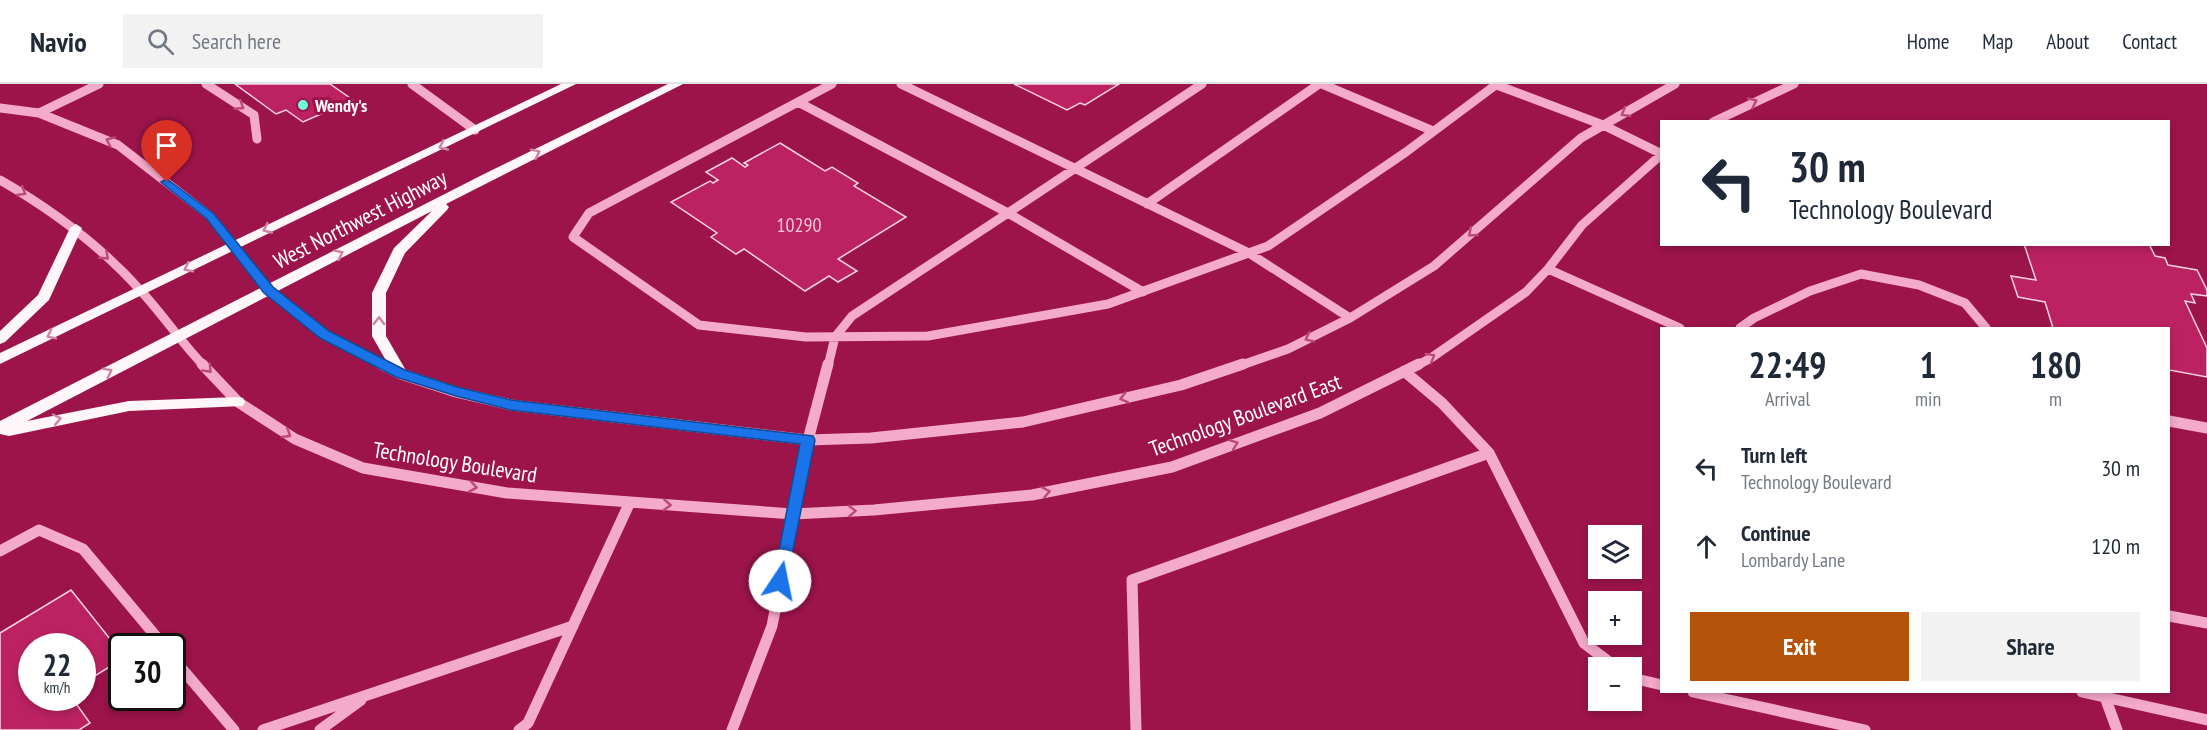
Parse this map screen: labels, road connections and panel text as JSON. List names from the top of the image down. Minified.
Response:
{"streets":{"main road":["West Northwest Highway"],"street":["Technology Boulevard East","Technology Boulevard"]},"crossings":[["West Northwest Highway","Technology Boulevard"],["Technology Boulevard East","Technology Boulevard"]],"places":["Wendy's"],"house_numbers":["10290"],"page":{"header":"Navio","search":"Search here","nav":["Home","Map","About","Contact"],"turn":["30 m","Technology Boulevard"],"eta":["22:49","Arrival","1","min","180","m"],"list":[{"name":"Turn left","note":"Technology Boulevard","value":"30 m"},{"name":"Continue","note":"Lombardy Lane","value":"120 m"}],"map_buttons":["+","−"],"buttons":["Exit","Share"],"speed":"22 km/h","limit":"30"}}
